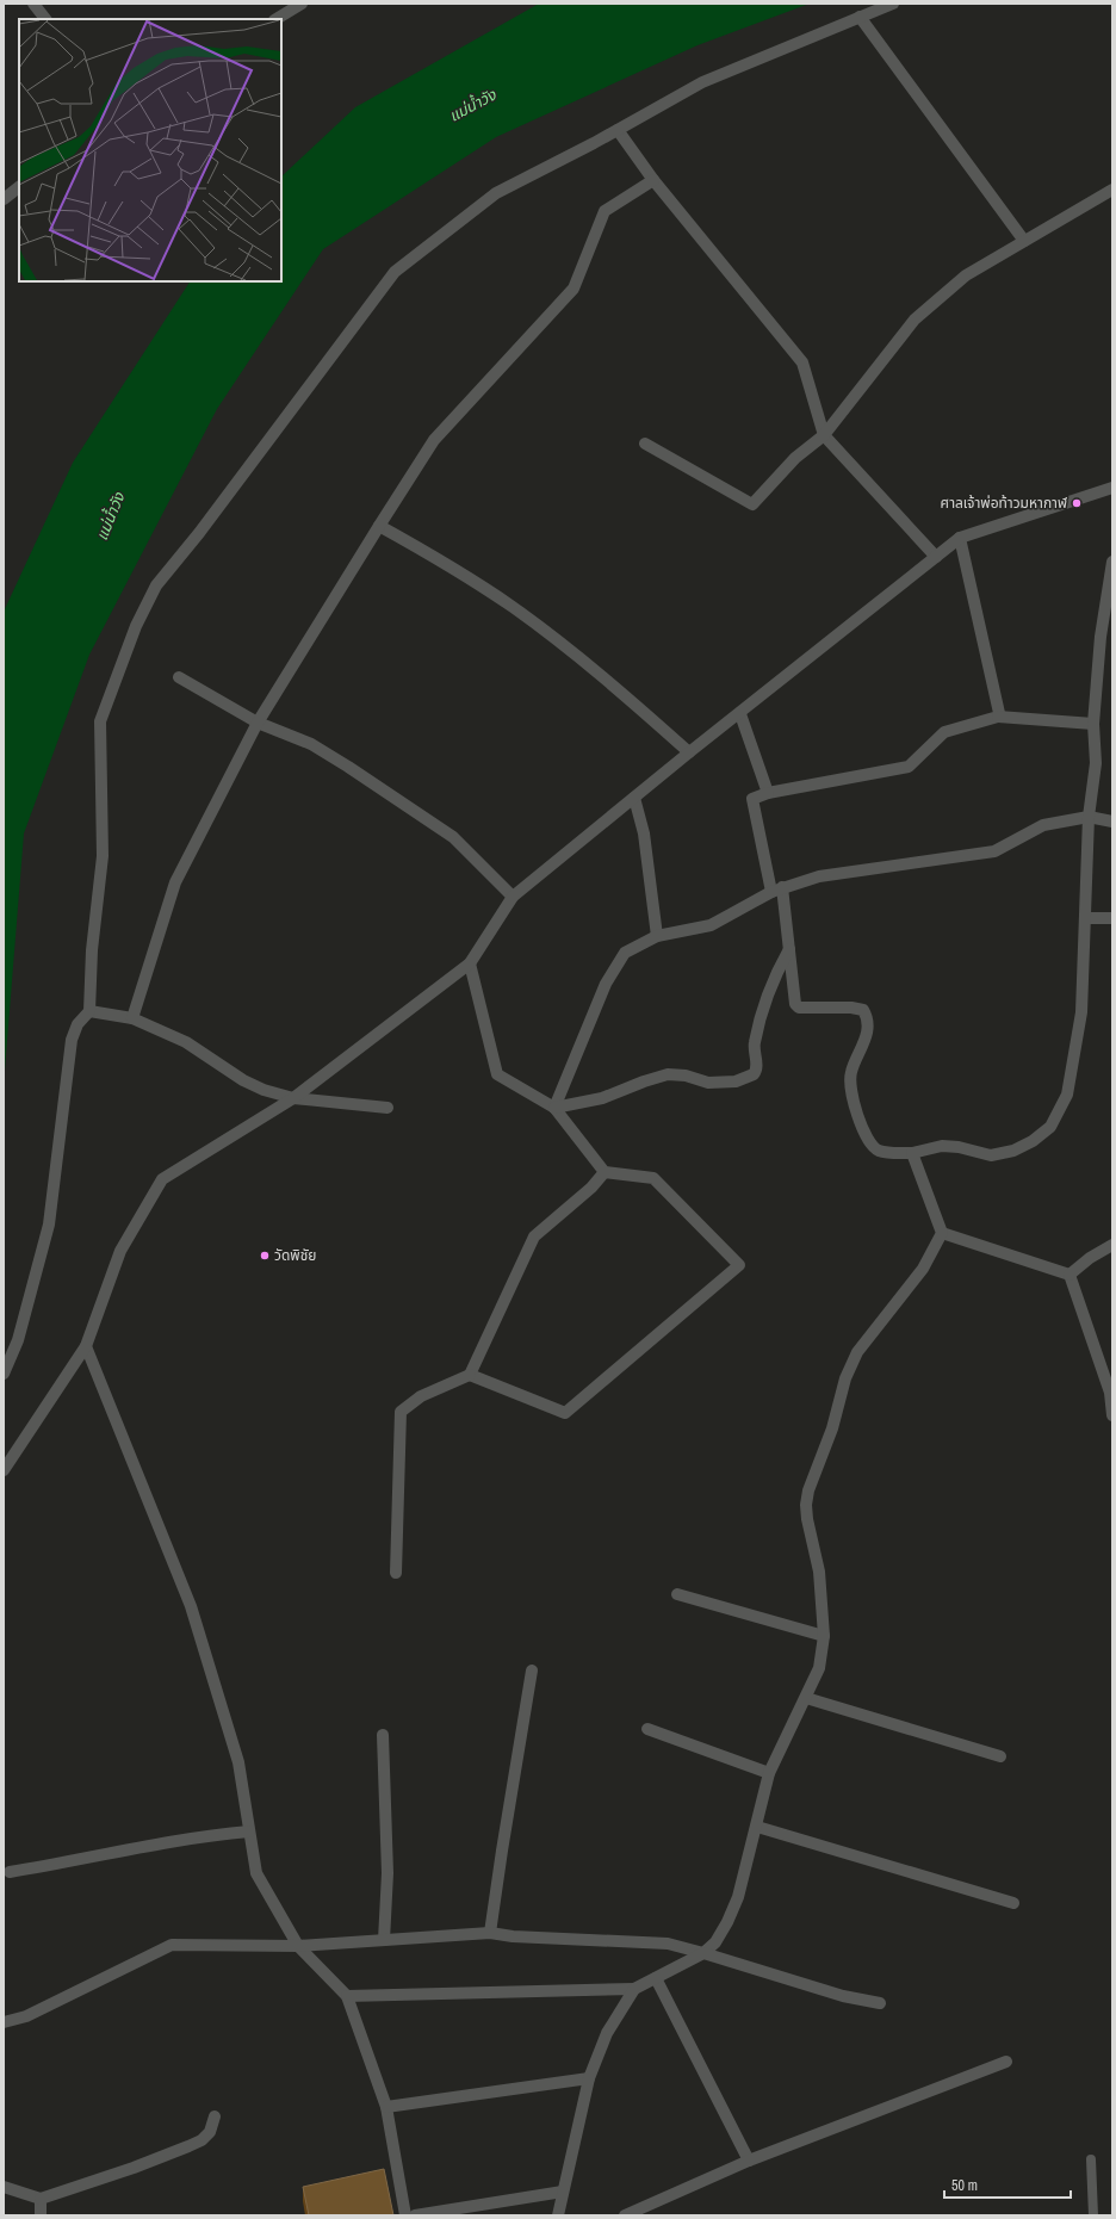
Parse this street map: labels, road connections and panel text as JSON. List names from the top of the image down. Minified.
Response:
{"water":["แม่น้ำวัง"],"places":["ศาลเจ้าพ่อท้าวมหากาฬ","วัดพิชัย"],"scale_bar":"50 m"}
